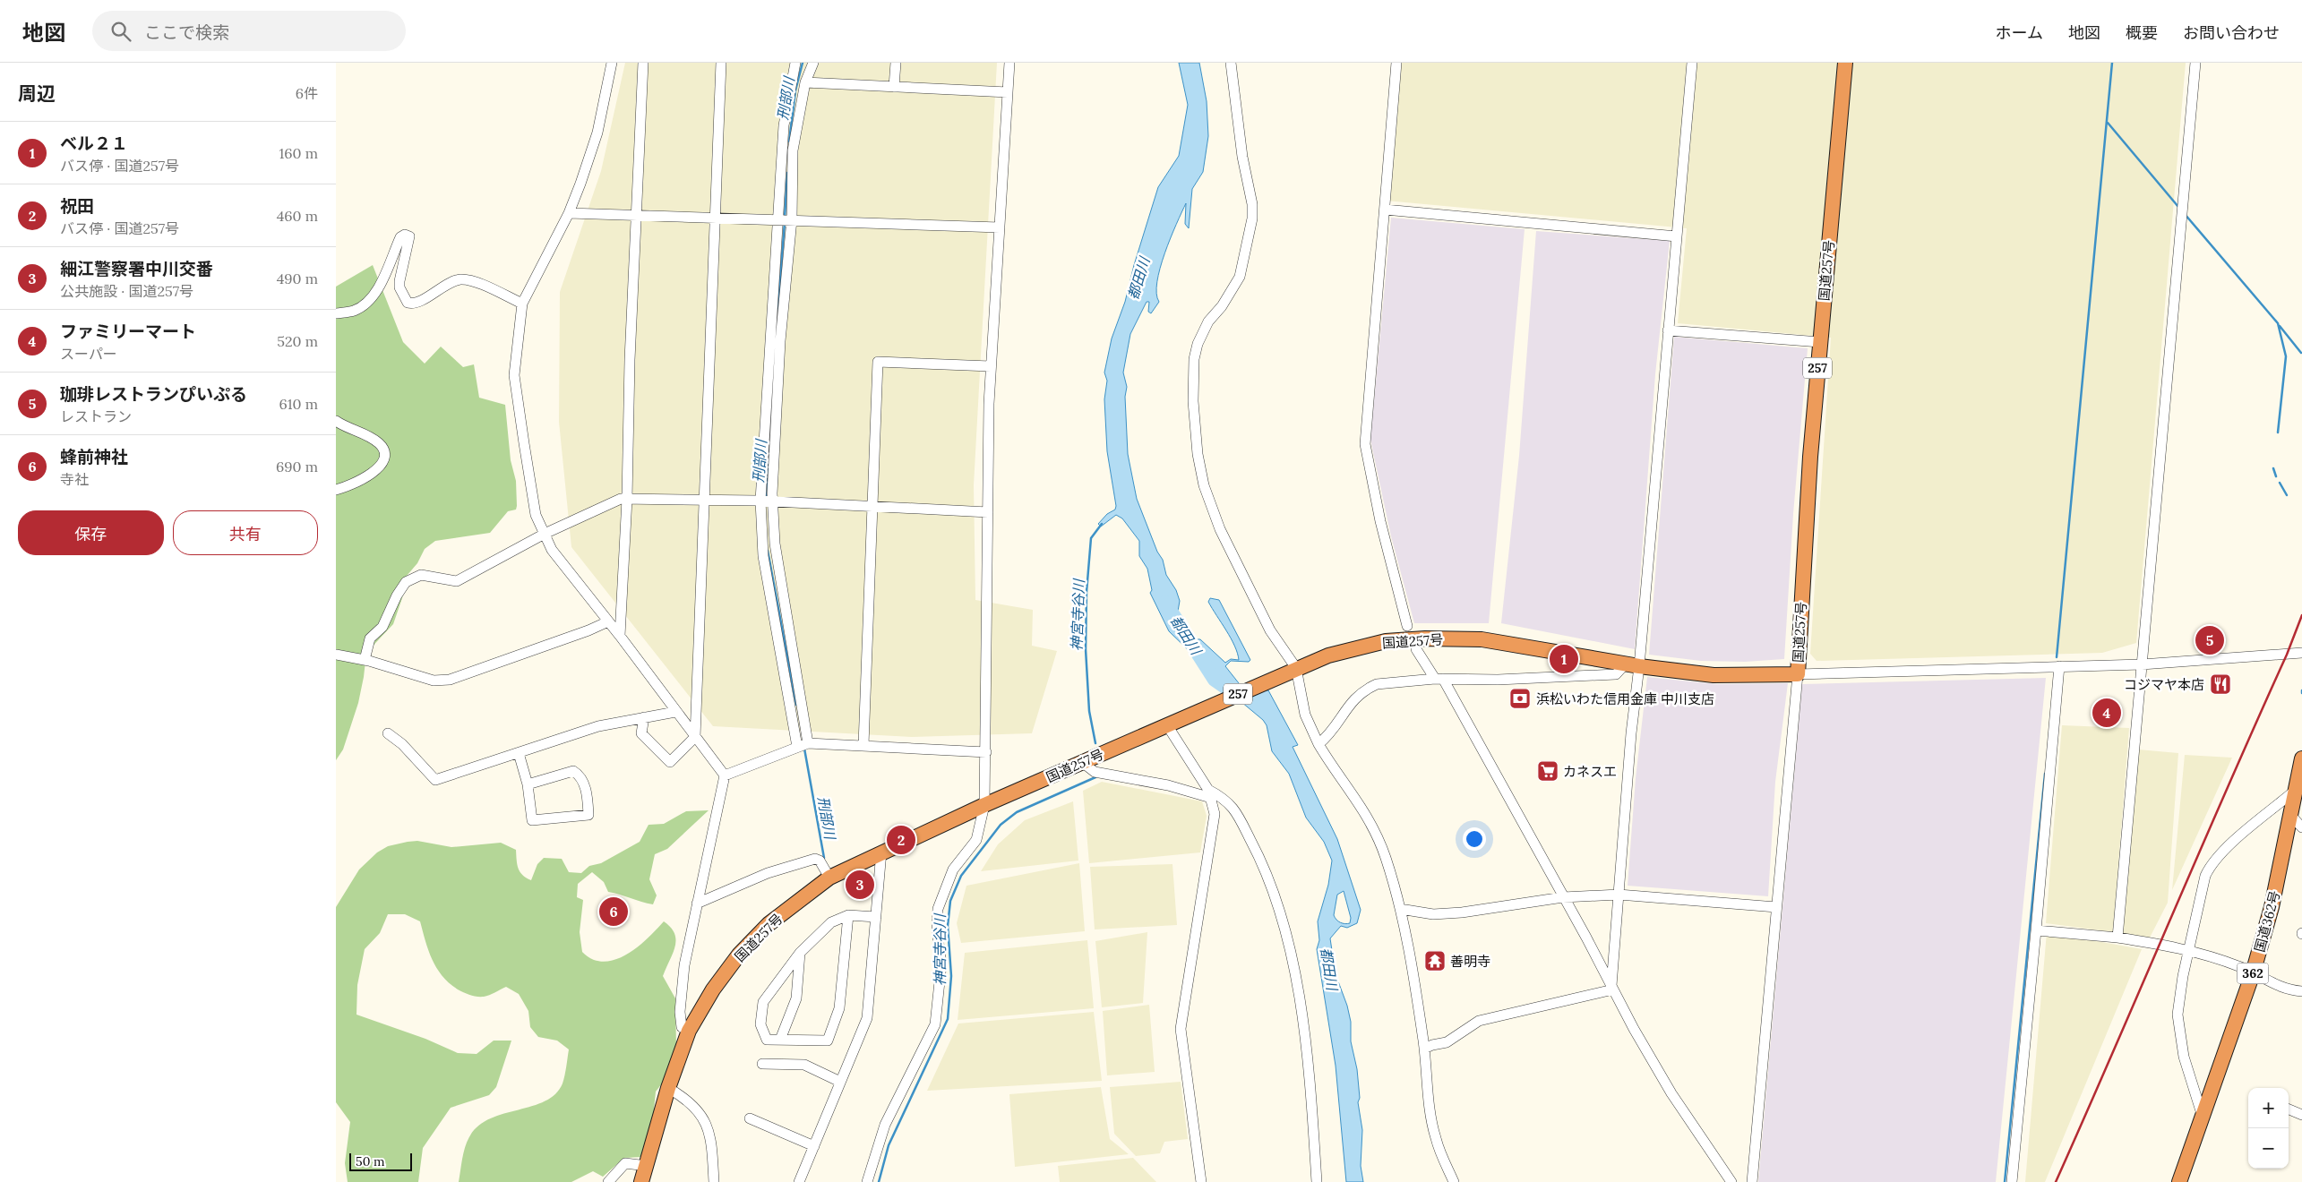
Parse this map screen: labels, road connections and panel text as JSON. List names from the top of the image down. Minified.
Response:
{"streets":{"highway":["国道257号","257","国道362号","362"]},"water":["刑部川","都田川","神宮寺谷川"],"places":{"restaurant":["コジマヤ本店"],"bank":["浜松いわた信用金庫 中川支店"],"supermarket":["カネスエ"],"temple":["善明寺"]},"scale_bar":"50 m","page":{"header":"地図","search":"ここで検索","nav":["ホーム","地図","概要","お問い合わせ"],"heading":["周辺","6件"],"list":[{"mark":"1","name":"ベル２１","note":"バス停 · 国道257号","value":"160 m"},{"mark":"2","name":"祝田","note":"バス停 · 国道257号","value":"460 m"},{"mark":"3","name":"細江警察署中川交番","note":"公共施設 · 国道257号","value":"490 m"},{"mark":"4","name":"ファミリーマート","note":"スーパー","value":"520 m"},{"mark":"5","name":"珈琲レストランぴいぷる","note":"レストラン","value":"610 m"},{"mark":"6","name":"蜂前神社","note":"寺社","value":"690 m"}],"buttons":["保存","共有"],"pins":["5","1","4","2","3","6"],"map_buttons":["+","−"],"scale":"50 m"}}
